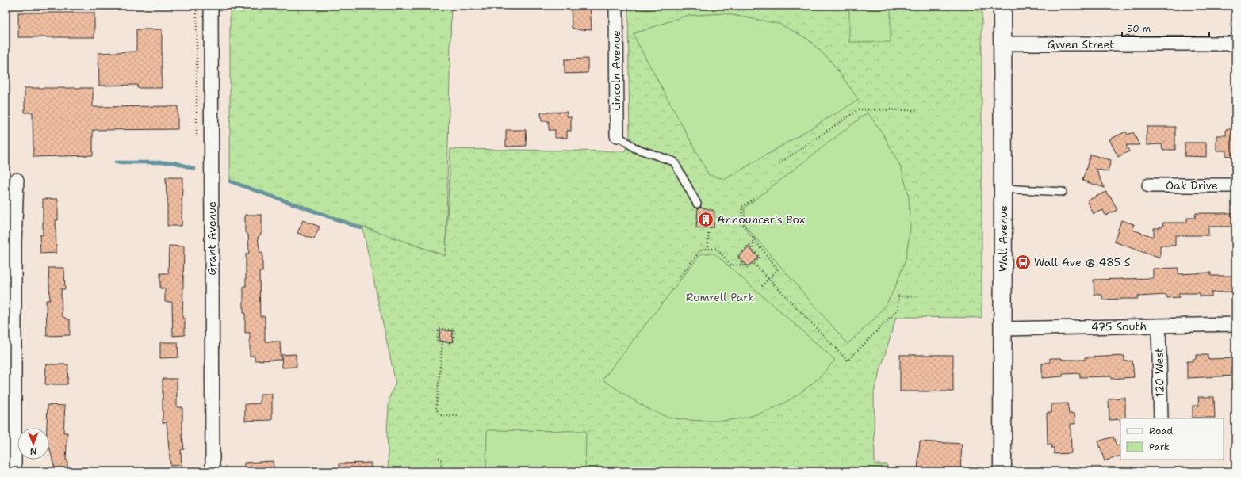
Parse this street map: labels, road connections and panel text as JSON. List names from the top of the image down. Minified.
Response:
{"streets":{"main road":["Wall Avenue"],"street":["Gwen Street","Lincoln Avenue","Oak Drive","Grant Avenue","475 South","120 West"]},"crossings":[["Gwen Street","Wall Avenue"],["Wall Avenue","475 South"],["475 South","120 West"]],"parks":["Romrell Park"],"places":{"building":["Announcer's Box"],"bus stop":["Wall Ave @ 485 S"]},"legend":["Road","Park"],"scale_bar":"50 m","north":"bottom"}
